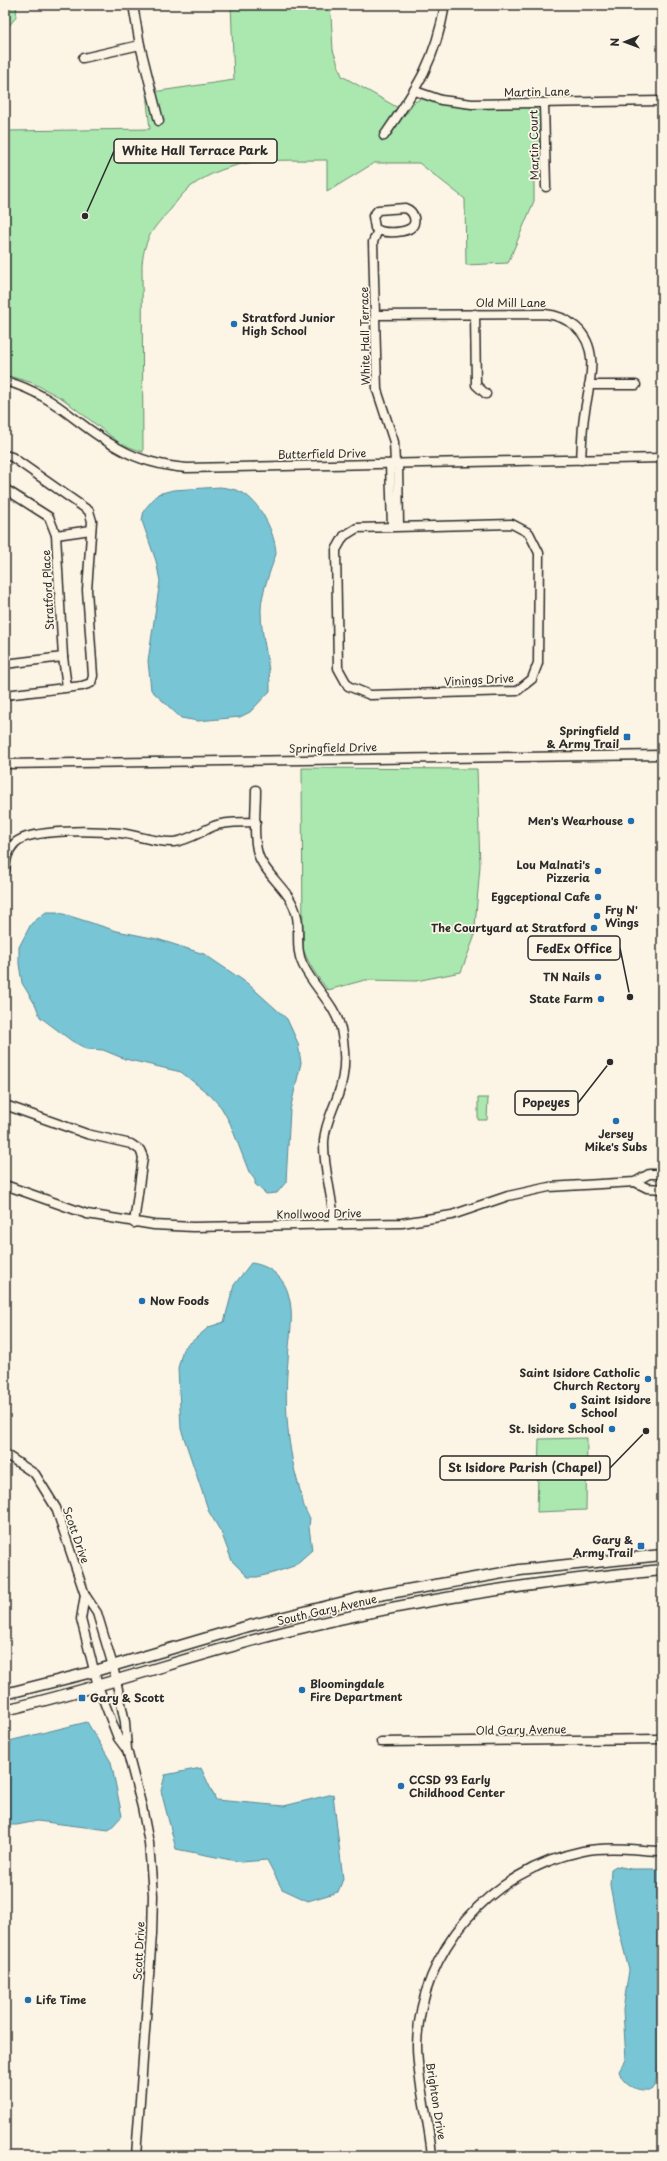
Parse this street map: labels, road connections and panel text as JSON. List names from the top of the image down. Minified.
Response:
{"streets":{"main road":["South Gary Avenue"],"street":["Martin Lane","Martin Court","Old Mill Lane","White Hall Terrace","Butterfield Drive","Stratford Place","Vinings Drive","Springfield Drive","Knollwood Drive","Scott Drive","Old Gary Avenue","Brighton Drive"]},"crossings":[["Martin Lane","Martin Court"],["Old Mill Lane","White Hall Terrace"],["Old Mill Lane","Butterfield Drive"],["White Hall Terrace","Butterfield Drive"],["Scott Drive","South Gary Avenue"]],"places":{"other":["White Hall Terrace Park","Stratford Junior High School","Men's Wearhouse","Lou Malnati's Pizzeria","Eggceptional Cafe","Fry N' Wings","The Courtyard at Stratford","TN Nails","FedEx Office","State Farm","Popeyes","Jersey Mike's Subs","Now Foods","Saint Isidore Catholic Church Rectory","Saint Isidore School","St. Isidore School","St Isidore Parish (Chapel)","Bloomingdale Fire Department","CCSD 93 Early Childhood Center","Life Time"],"transit":["Springfield & Army Trail","Gary & Army Trail","Gary & Scott"]},"north":"left"}
